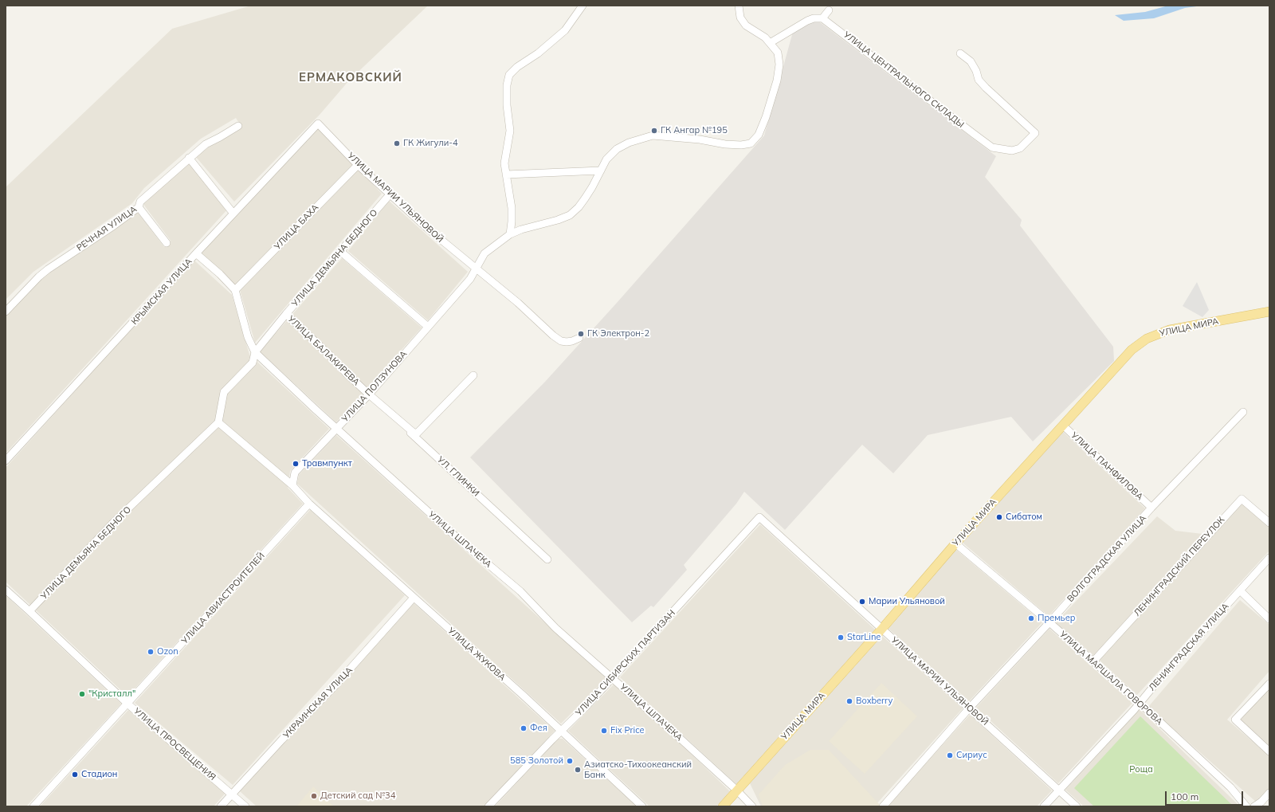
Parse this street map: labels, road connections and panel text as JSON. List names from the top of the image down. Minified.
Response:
{"streets":{"main road":["УЛИЦА МИРА"],"street":["УЛИЦА ЦЕНТРАЛЬНОГО СКЛАДЫ","УЛИЦА МАРИИ УЛЬЯНОВОЙ","УЛИЦА БАХА","РЕЧНАЯ УЛИЦА","УЛИЦА ДЕМЬЯНА БЕДНОГО","КРЫМСКАЯ УЛИЦА","УЛИЦА БАЛАКИРЕВА","УЛИЦА ПОЛЗУНОВА","УЛИЦА ПАНФИЛОВА","УЛ. ГЛИНКИ","УЛИЦА ШПАЧЕКА","ВОЛГОГРАДСКАЯ УЛИЦА","ЛЕНИНГРАДСКИЙ ПЕРЕУЛОК","УЛИЦА АВИАСТРОИТЕЛЕЙ","ЛЕНИНГРАДСКАЯ УЛИЦА","УЛИЦА ЖУКОВА","УЛИЦА СИБИРСКИХ ПАРТИЗАН","УЛИЦА МАРШАЛА ГОВОРОВА","УКРАИНСКАЯ УЛИЦА","УЛИЦА ПРОСВЕЩЕНИЯ"]},"crossings":[["УЛИЦА МАРИИ УЛЬЯНОВОЙ","УЛИЦА БАХА"],["УЛИЦА МАРИИ УЛЬЯНОВОЙ","УЛИЦА ДЕМЬЯНА БЕДНОГО"],["УЛИЦА МАРИИ УЛЬЯНОВОЙ","КРЫМСКАЯ УЛИЦА"],["УЛИЦА МАРИИ УЛЬЯНОВОЙ","УЛИЦА МИРА"],["УЛИЦА МАРИИ УЛЬЯНОВОЙ","УЛИЦА ПОЛЗУНОВА"],["УЛИЦА МАРИИ УЛЬЯНОВОЙ","ВОЛГОГРАДСКАЯ УЛИЦА"],["УЛИЦА МАРИИ УЛЬЯНОВОЙ","ЛЕНИНГРАДСКАЯ УЛИЦА"],["УЛИЦА МАРИИ УЛЬЯНОВОЙ","УЛИЦА СИБИРСКИХ ПАРТИЗАН"],["УЛИЦА БАХА","УЛИЦА ШПАЧЕКА"],["УЛИЦА ДЕМЬЯНА БЕДНОГО","УЛИЦА БАЛАКИРЕВА"],["УЛИЦА ДЕМЬЯНА БЕДНОГО","УЛИЦА ШПАЧЕКА"],["УЛИЦА ДЕМЬЯНА БЕДНОГО","УЛИЦА ПРОСВЕЩЕНИЯ"],["КРЫМСКАЯ УЛИЦА","УЛИЦА ШПАЧЕКА"],["УЛИЦА МИРА","УЛИЦА ПАНФИЛОВА"],["УЛИЦА МИРА","УЛИЦА ШПАЧЕКА"],["УЛИЦА МИРА","УЛИЦА МАРШАЛА ГОВОРОВА"],["УЛИЦА БАЛАКИРЕВА","УЛИЦА ПОЛЗУНОВА"],["УЛИЦА БАЛАКИРЕВА","УЛ. ГЛИНКИ"],["УЛИЦА ПОЛЗУНОВА","УЛ. ГЛИНКИ"],["УЛИЦА ПОЛЗУНОВА","УЛИЦА ШПАЧЕКА"],["УЛИЦА ПАНФИЛОВА","ВОЛГОГРАДСКАЯ УЛИЦА"],["УЛИЦА ШПАЧЕКА","УЛИЦА СИБИРСКИХ ПАРТИЗАН"],["ВОЛГОГРАДСКАЯ УЛИЦА","УЛИЦА МАРШАЛА ГОВОРОВА"],["ЛЕНИНГРАДСКИЙ ПЕРЕУЛОК","УЛИЦА МАРШАЛА ГОВОРОВА"],["УЛИЦА АВИАСТРОИТЕЛЕЙ","УЛИЦА ЖУКОВА"],["УЛИЦА АВИАСТРОИТЕЛЕЙ","УЛИЦА ПРОСВЕЩЕНИЯ"],["ЛЕНИНГРАДСКАЯ УЛИЦА","УЛИЦА МАРШАЛА ГОВОРОВА"],["УЛИЦА ЖУКОВА","УЛИЦА СИБИРСКИХ ПАРТИЗАН"],["УЛИЦА ЖУКОВА","УКРАИНСКАЯ УЛИЦА"],["УКРАИНСКАЯ УЛИЦА","УЛИЦА ПРОСВЕЩЕНИЯ"]],"districts":["ЕРМАКОВСКИЙ"],"parks":["Роща"],"places":["ГК Ангар №195","ГК Жигули-4","ГК Электрон-2","Травмпункт","Сибатом","Марии Ульяновой","Премьер","StarLine","Ozon","\"Кристалл\"","Boxberry","Фея","Fix Price","Сириус","585 Золотой","Азиатско-Тихоокеанский Банк","Стадион","Детский сад №34"],"scale_bar":"100 m"}
